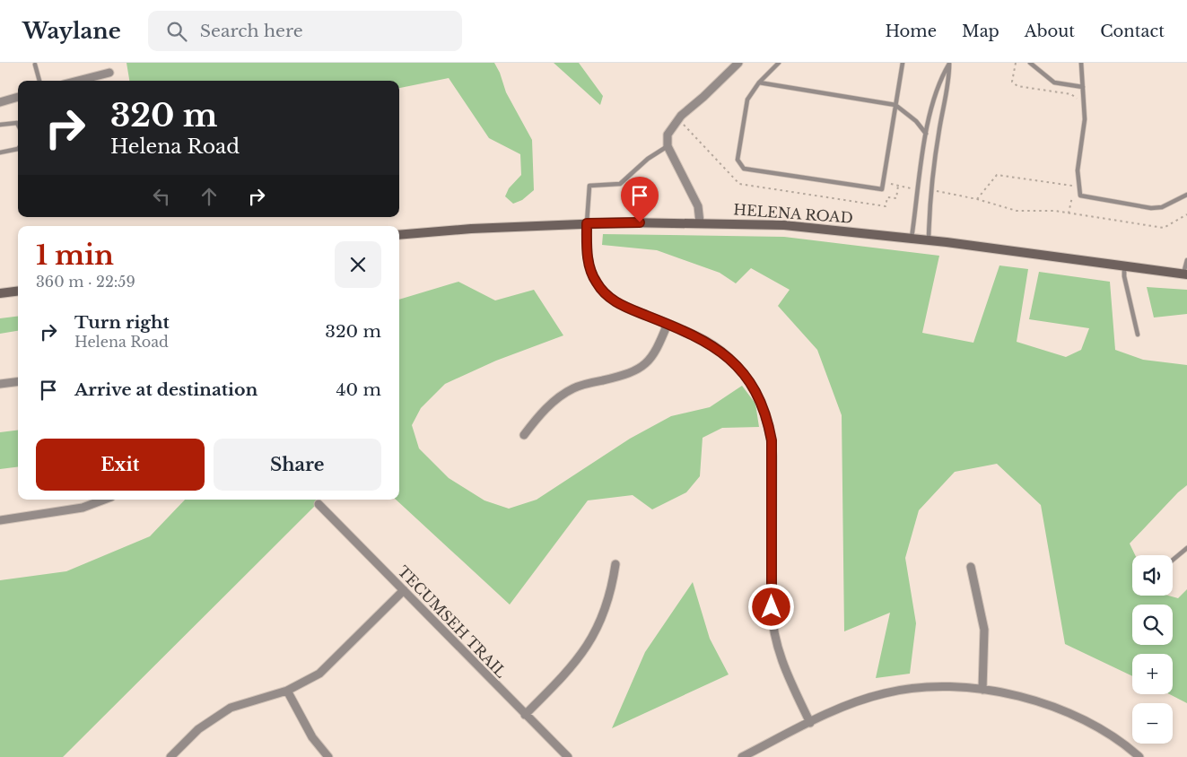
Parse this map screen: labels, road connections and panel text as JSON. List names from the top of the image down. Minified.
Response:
{"streets":{"main road":["HELENA ROAD"],"street":["TECUMSEH TRAIL"]},"page":{"header":"Waylane","search":"Search here","nav":["Home","Map","About","Contact"],"turn":["320 m","Helena Road"],"heading":["1 min","360 m · 22:59"],"list":[{"name":"Turn right","note":"Helena Road","value":"320 m"},{"name":"Arrive at destination","value":"40 m"}],"buttons":["Exit","Share"],"map_buttons":["+","−"]}}
